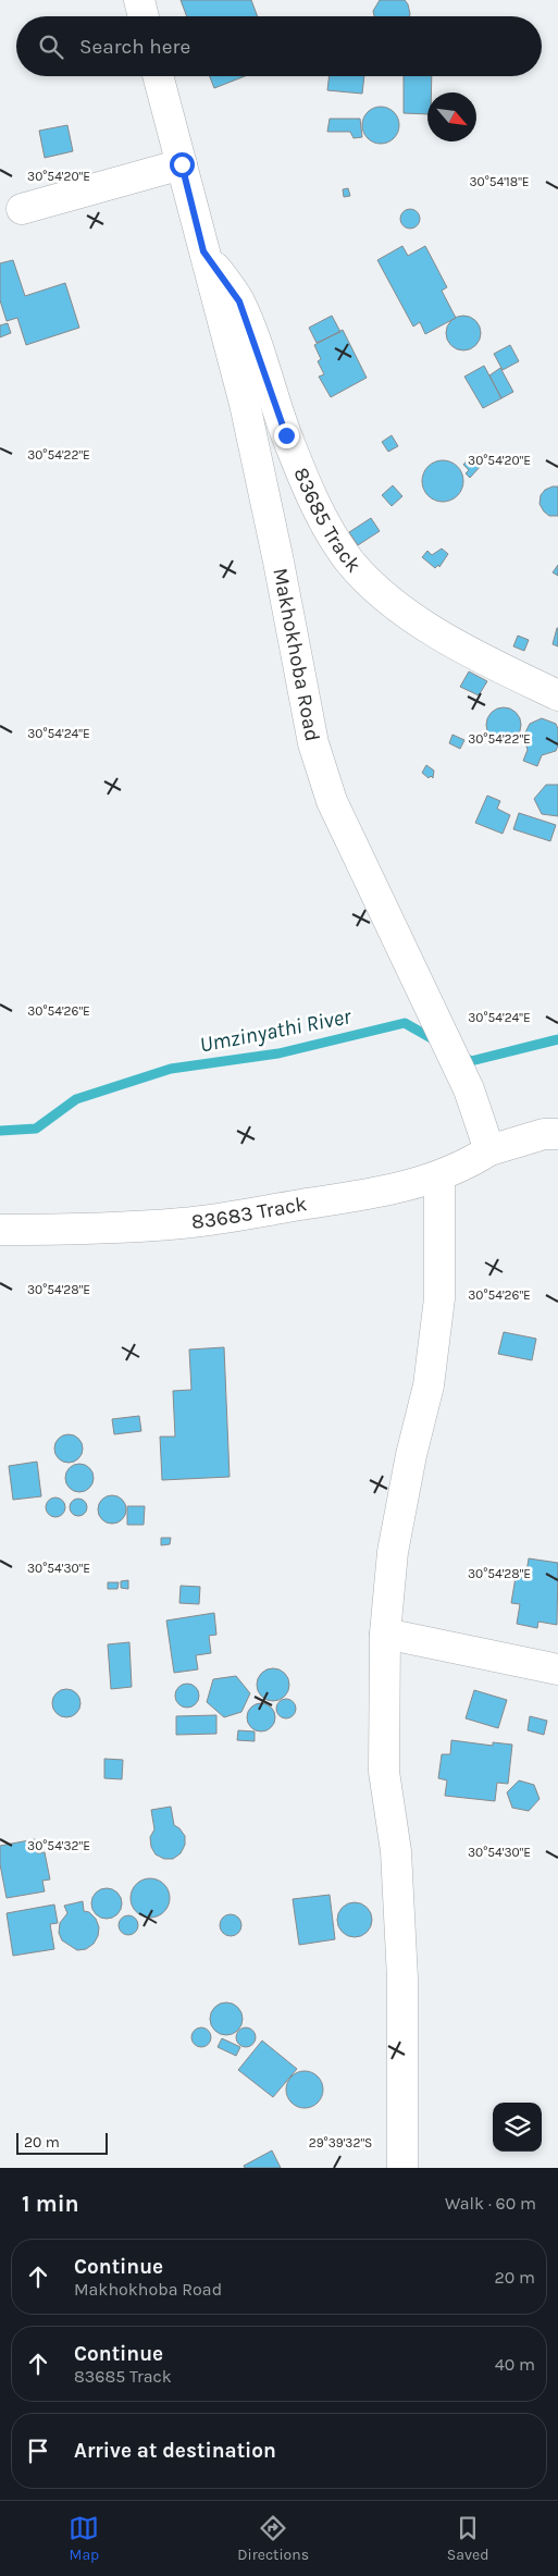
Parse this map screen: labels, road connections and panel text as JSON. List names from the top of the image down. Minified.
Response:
{"streets":{"street":["83685 Track","Makhokhoba Road","83683 Track"]},"crossings":[["83685 Track","Makhokhoba Road"],["Makhokhoba Road","83683 Track"]],"water":["Umzinyathi River"],"scale_bar":"20 m","north":"bottom right","page":{"search":"Search here","scale":"20 m","heading":["1 min","Walk · 60 m"],"list":[["Continue","Makhokhoba Road","20 m"],["Continue","83685 Track","40 m"],"Arrive at destination"],"nav":["Map","Directions","Saved"]},"coordinates":["30°54'20\"E","30°54'18\"E","30°54'22\"E","30°54'24\"E","30°54'26\"E","30°54'28\"E","30°54'30\"E","30°54'32\"E","29°39'32\"S"]}
